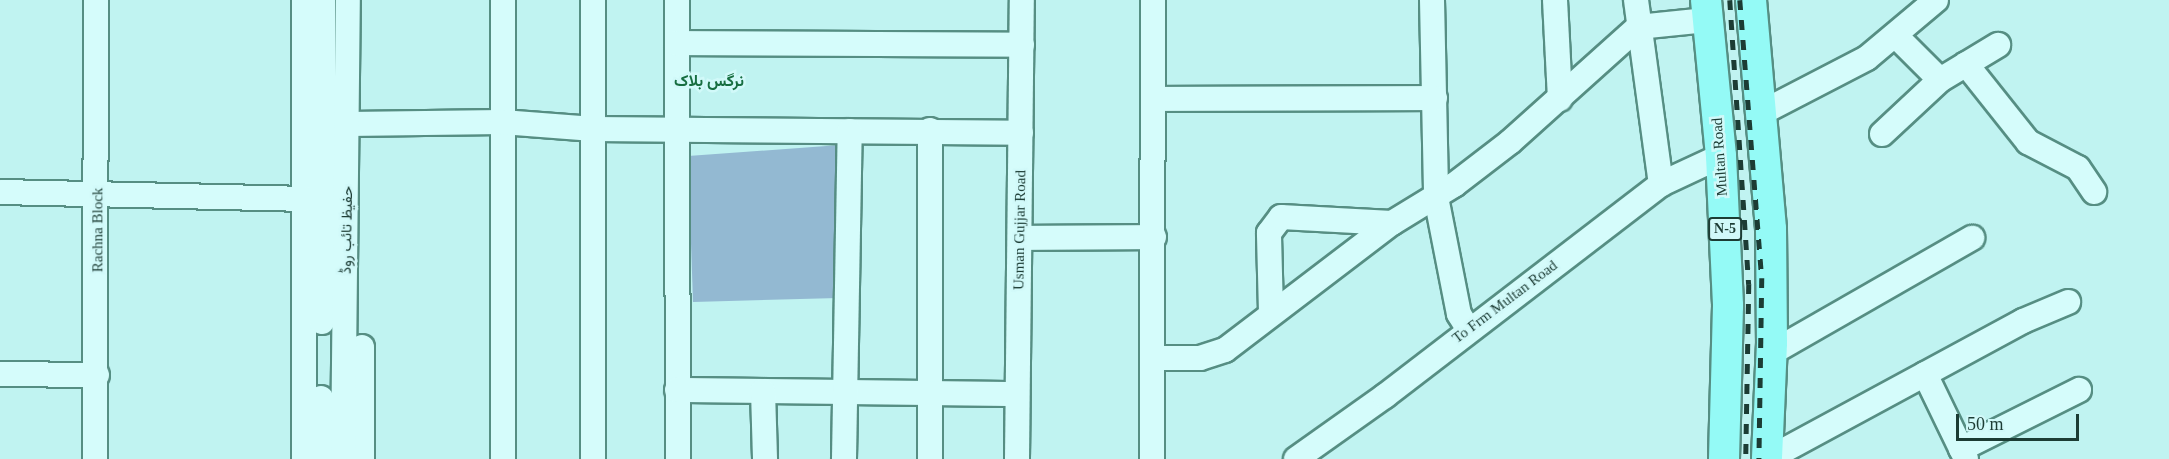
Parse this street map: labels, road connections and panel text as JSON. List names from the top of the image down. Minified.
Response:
{"streets":{"main road":["Multan Road","N-5"],"street":["Rachna Block","حفیظ تائب روڈ","Usman Gujjar Road","To Frm Multan Road"]},"crossings":[["Multan Road","To Frm Multan Road"]],"districts":["نرگس بلاک"],"scale_bar":"50 m"}
